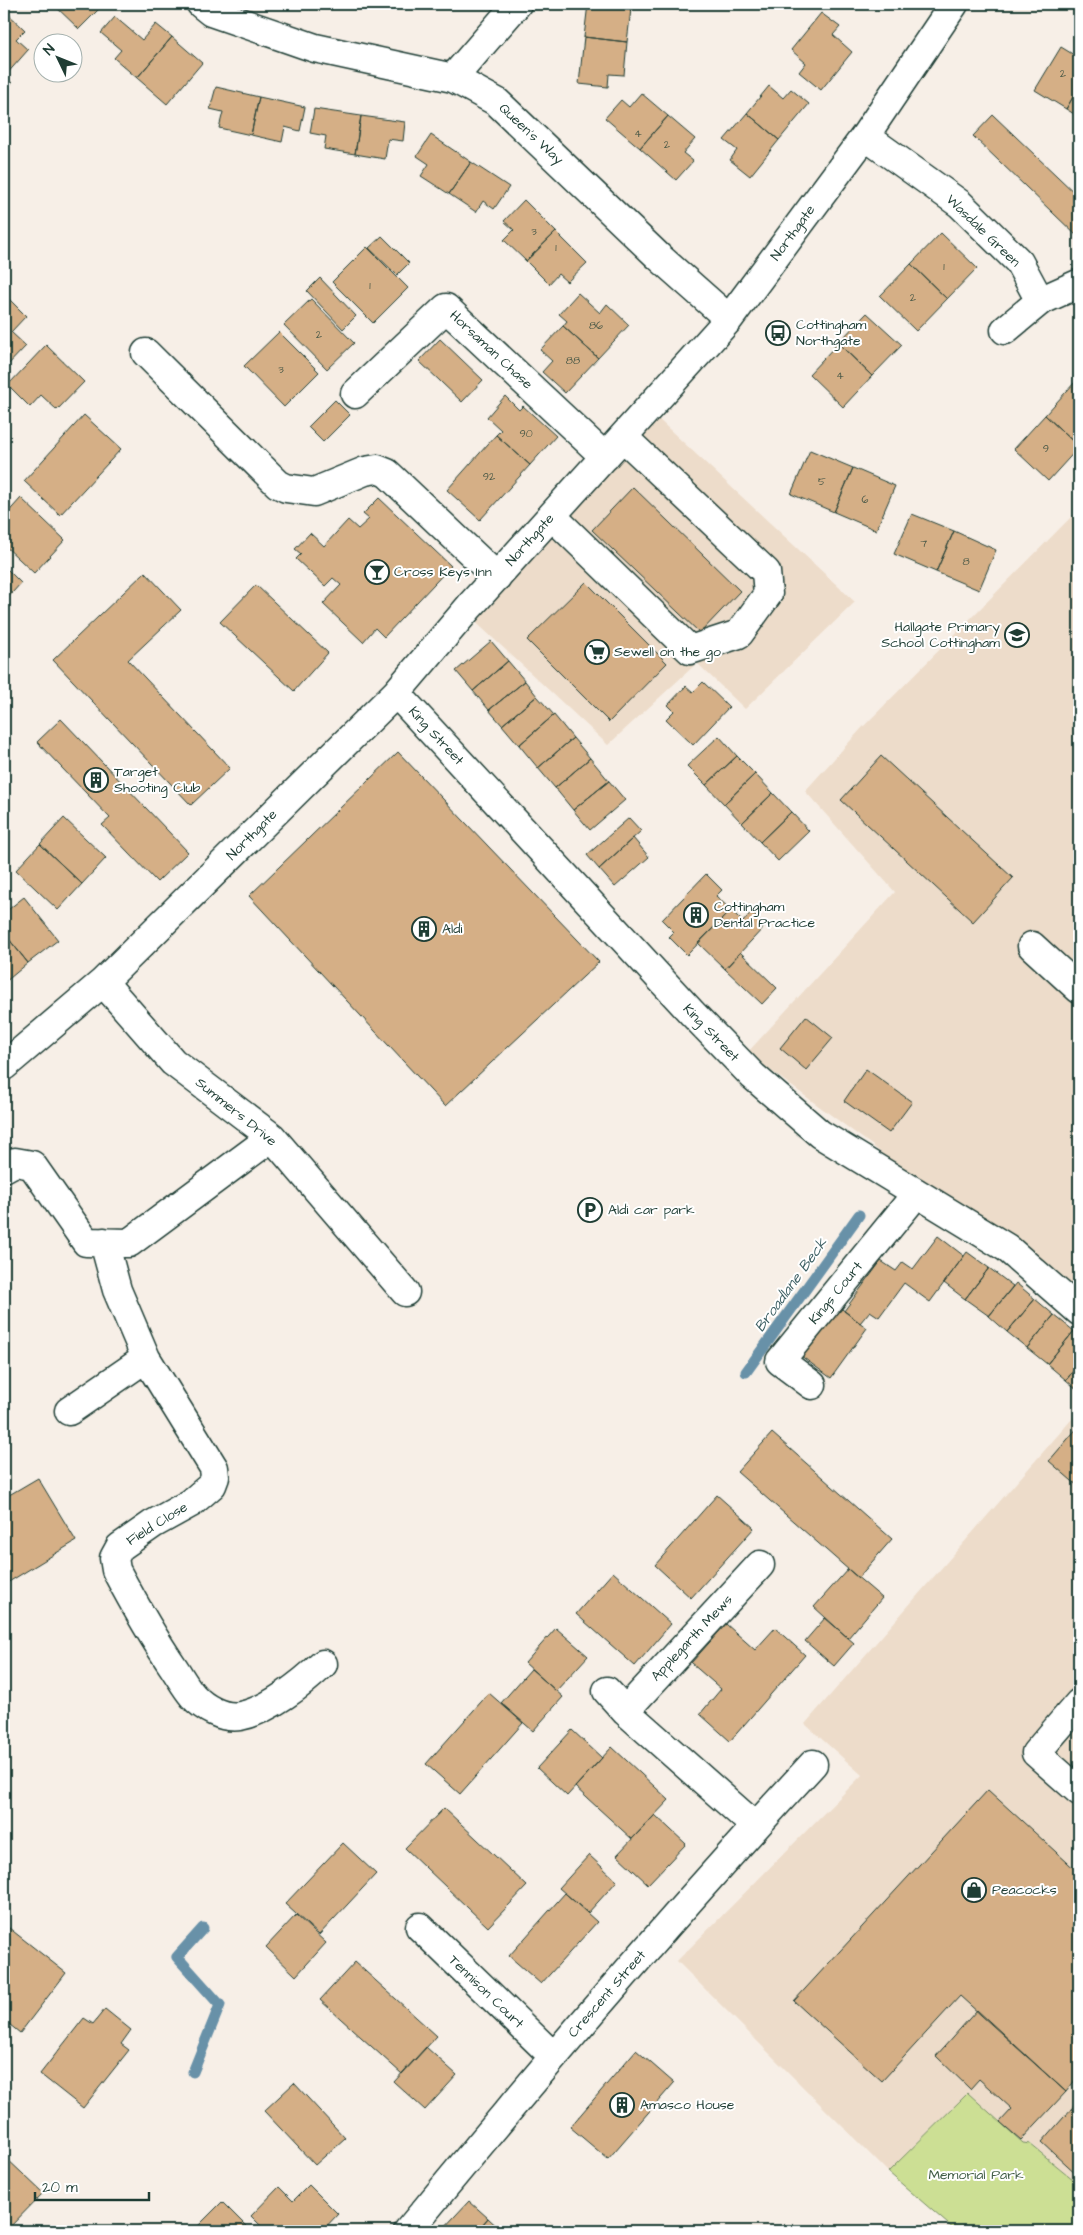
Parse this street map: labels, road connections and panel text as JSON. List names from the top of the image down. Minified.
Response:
{"streets":{"street":["Queen's Way","Wasdale Green","Northgate","Horsaman Chase","King Street","Summers Drive","Kings Court","Field Close","Applegarth Mews","Tennison Court","Crescent Street"]},"crossings":[["Queen's Way","Northgate"],["Wasdale Green","Northgate"],["Northgate","Horsaman Chase"],["Northgate","King Street"],["Northgate","Summers Drive"],["King Street","Kings Court"],["Tennison Court","Crescent Street"]],"water":["Broadlane Beck"],"parks":["Memorial Park"],"places":{"bus stop":["Cottingham Northgate"],"bar":["Cross Keys Inn"],"school or university":["Hallgate Primary School Cottingham"],"supermarket":["Sewell on the go"],"building":["Target Shooting Club","Cottingham Dental Practice","Aldi","Amasco House"],"parking":["Aldi car park"],"shop":["Peacocks"]},"house_numbers":["2","4","2","3","1","1","1","2","86","2","88","3","4","90","9","92","5","6","7","8"],"scale_bar":"20 m","north":"top left"}
